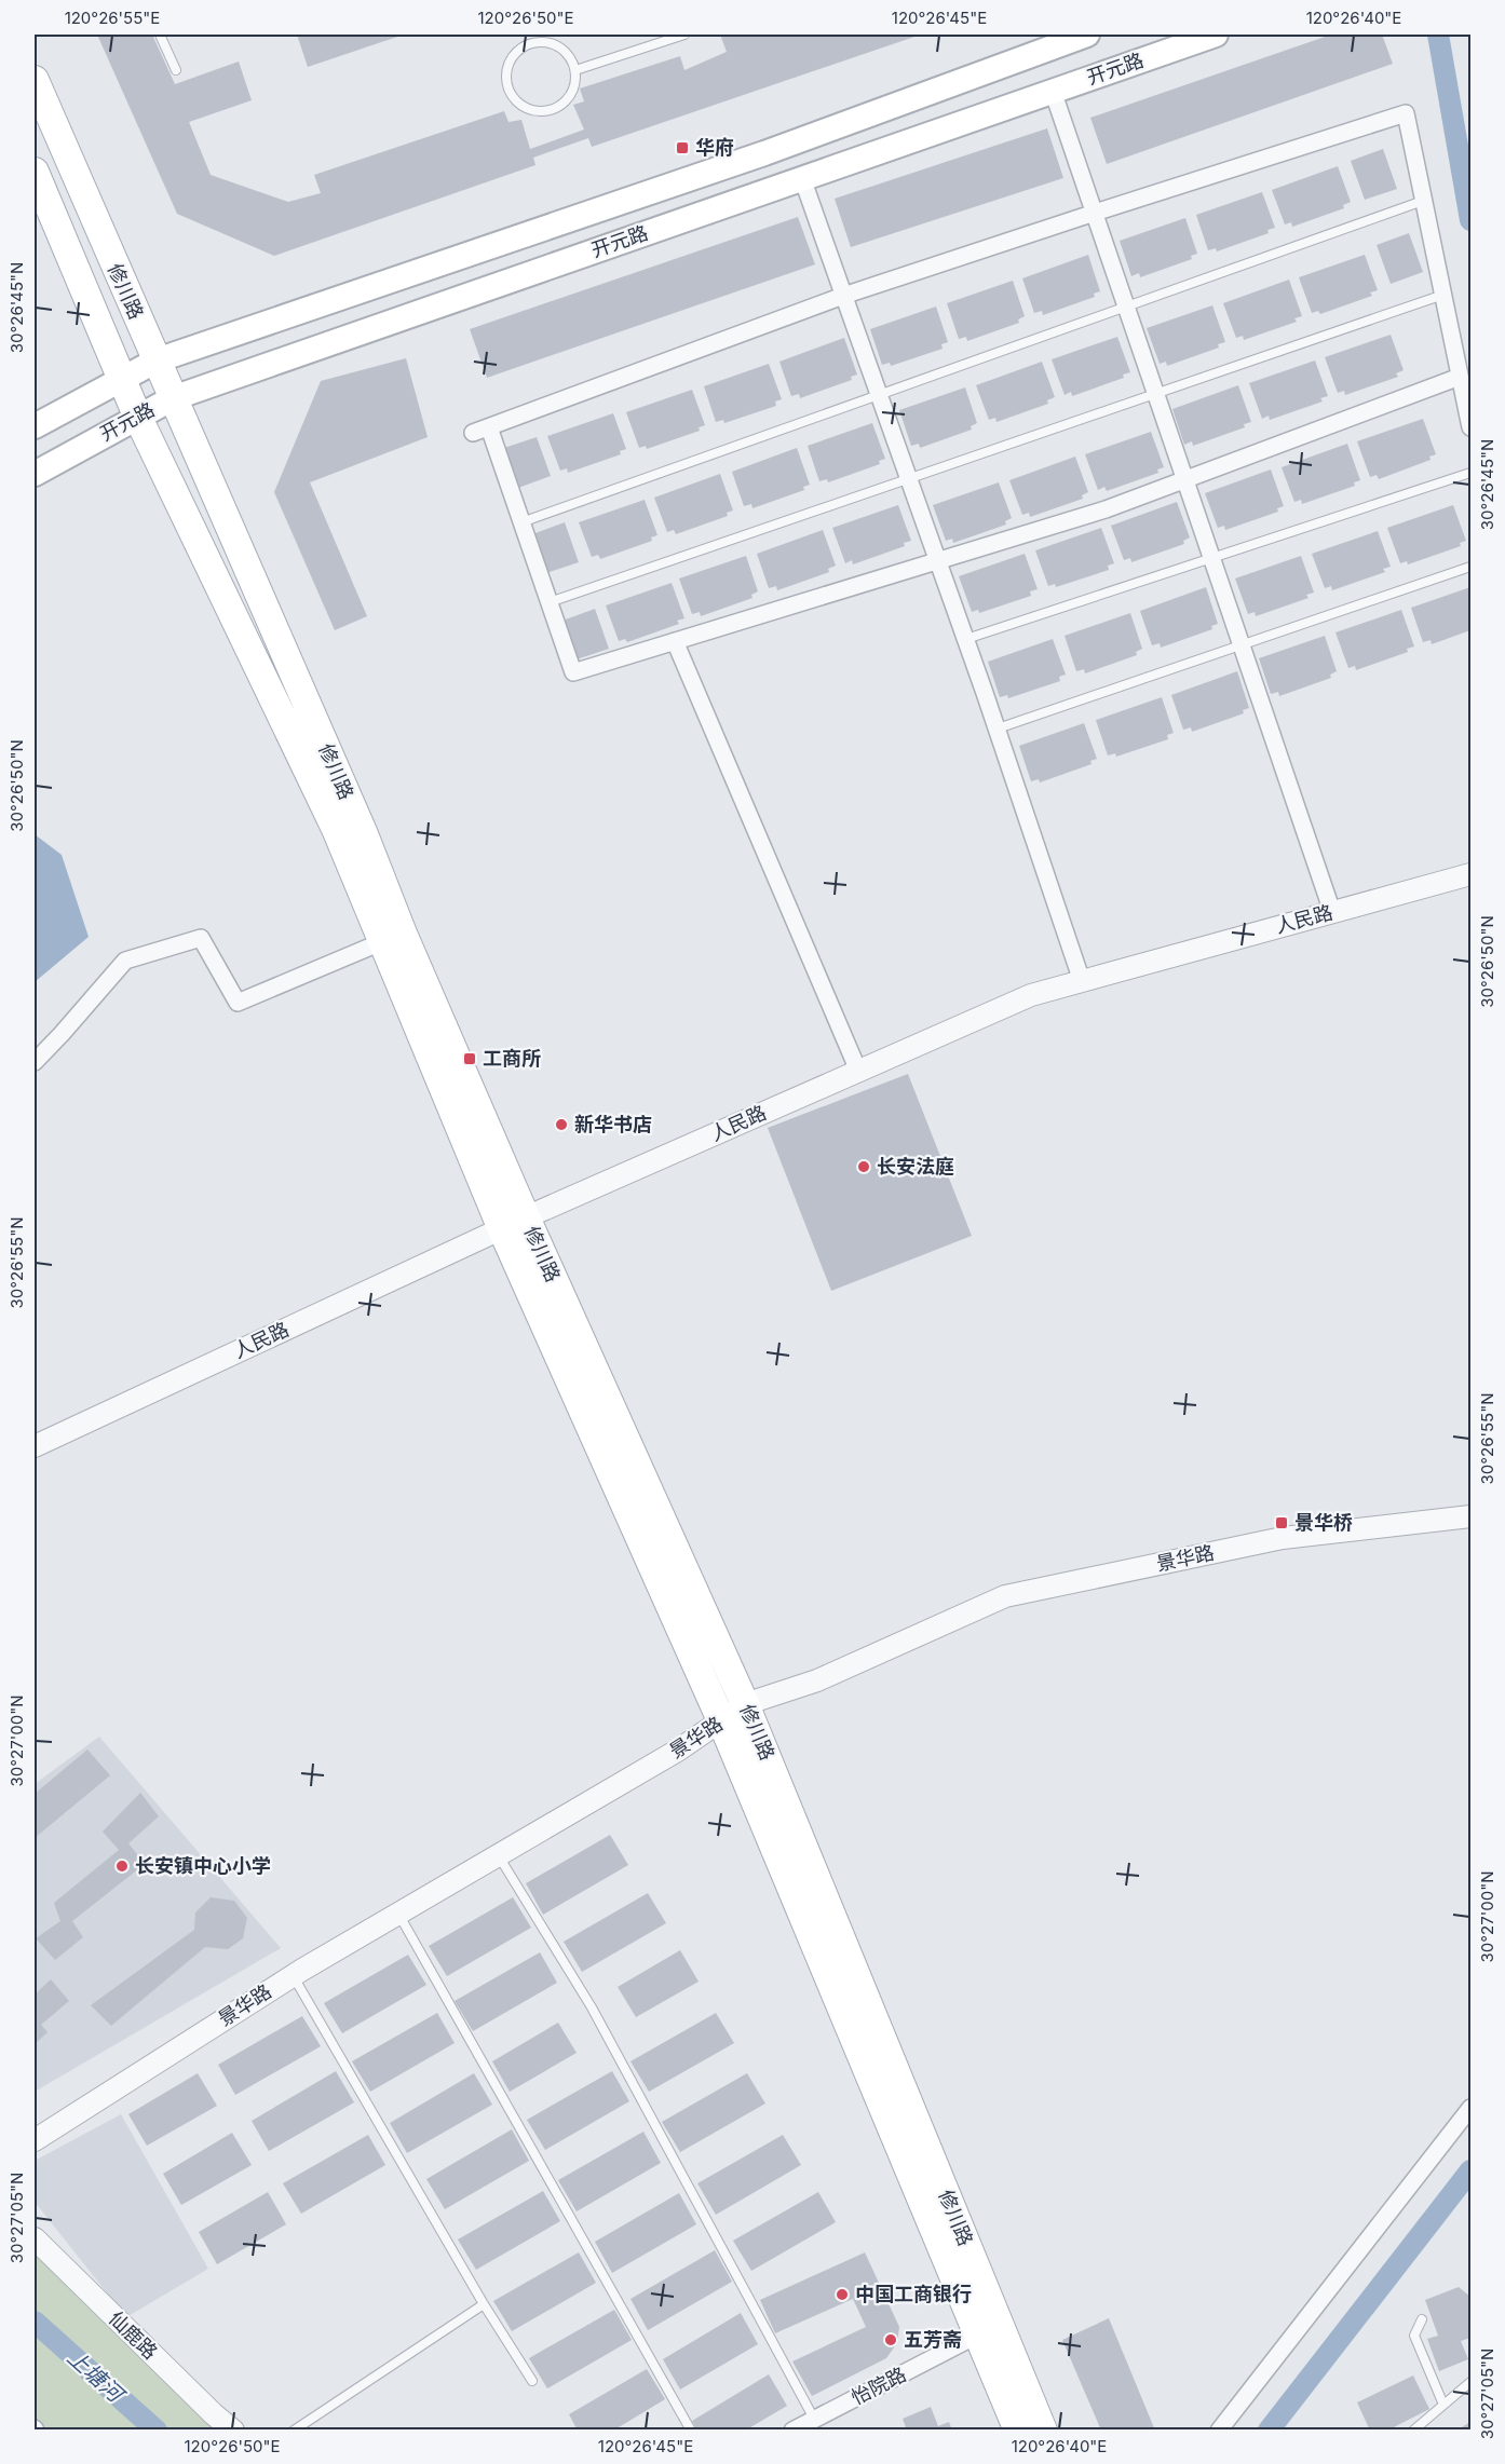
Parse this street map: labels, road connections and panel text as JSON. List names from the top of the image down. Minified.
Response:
{"streets":{"main road":["开元路","修川路"],"street":["人民路","景华路","仙鹿路","怡院路"]},"crossings":[["开元路","修川路"],["修川路","人民路"],["修川路","景华路"],["修川路","怡院路"]],"water":["上塘河"],"places":{"transit":["华府","工商所","景华桥"],"other":["新华书店","长安法庭","长安镇中心小学","中国工商银行","五芳斋"]},"coordinates":["120°26'55\"E","120°26'50\"E","120°26'45\"E","120°26'40\"E","30°26'45\"N","30°26'50\"N","30°26'55\"N","30°27'00\"N","30°27'05\"N"]}
